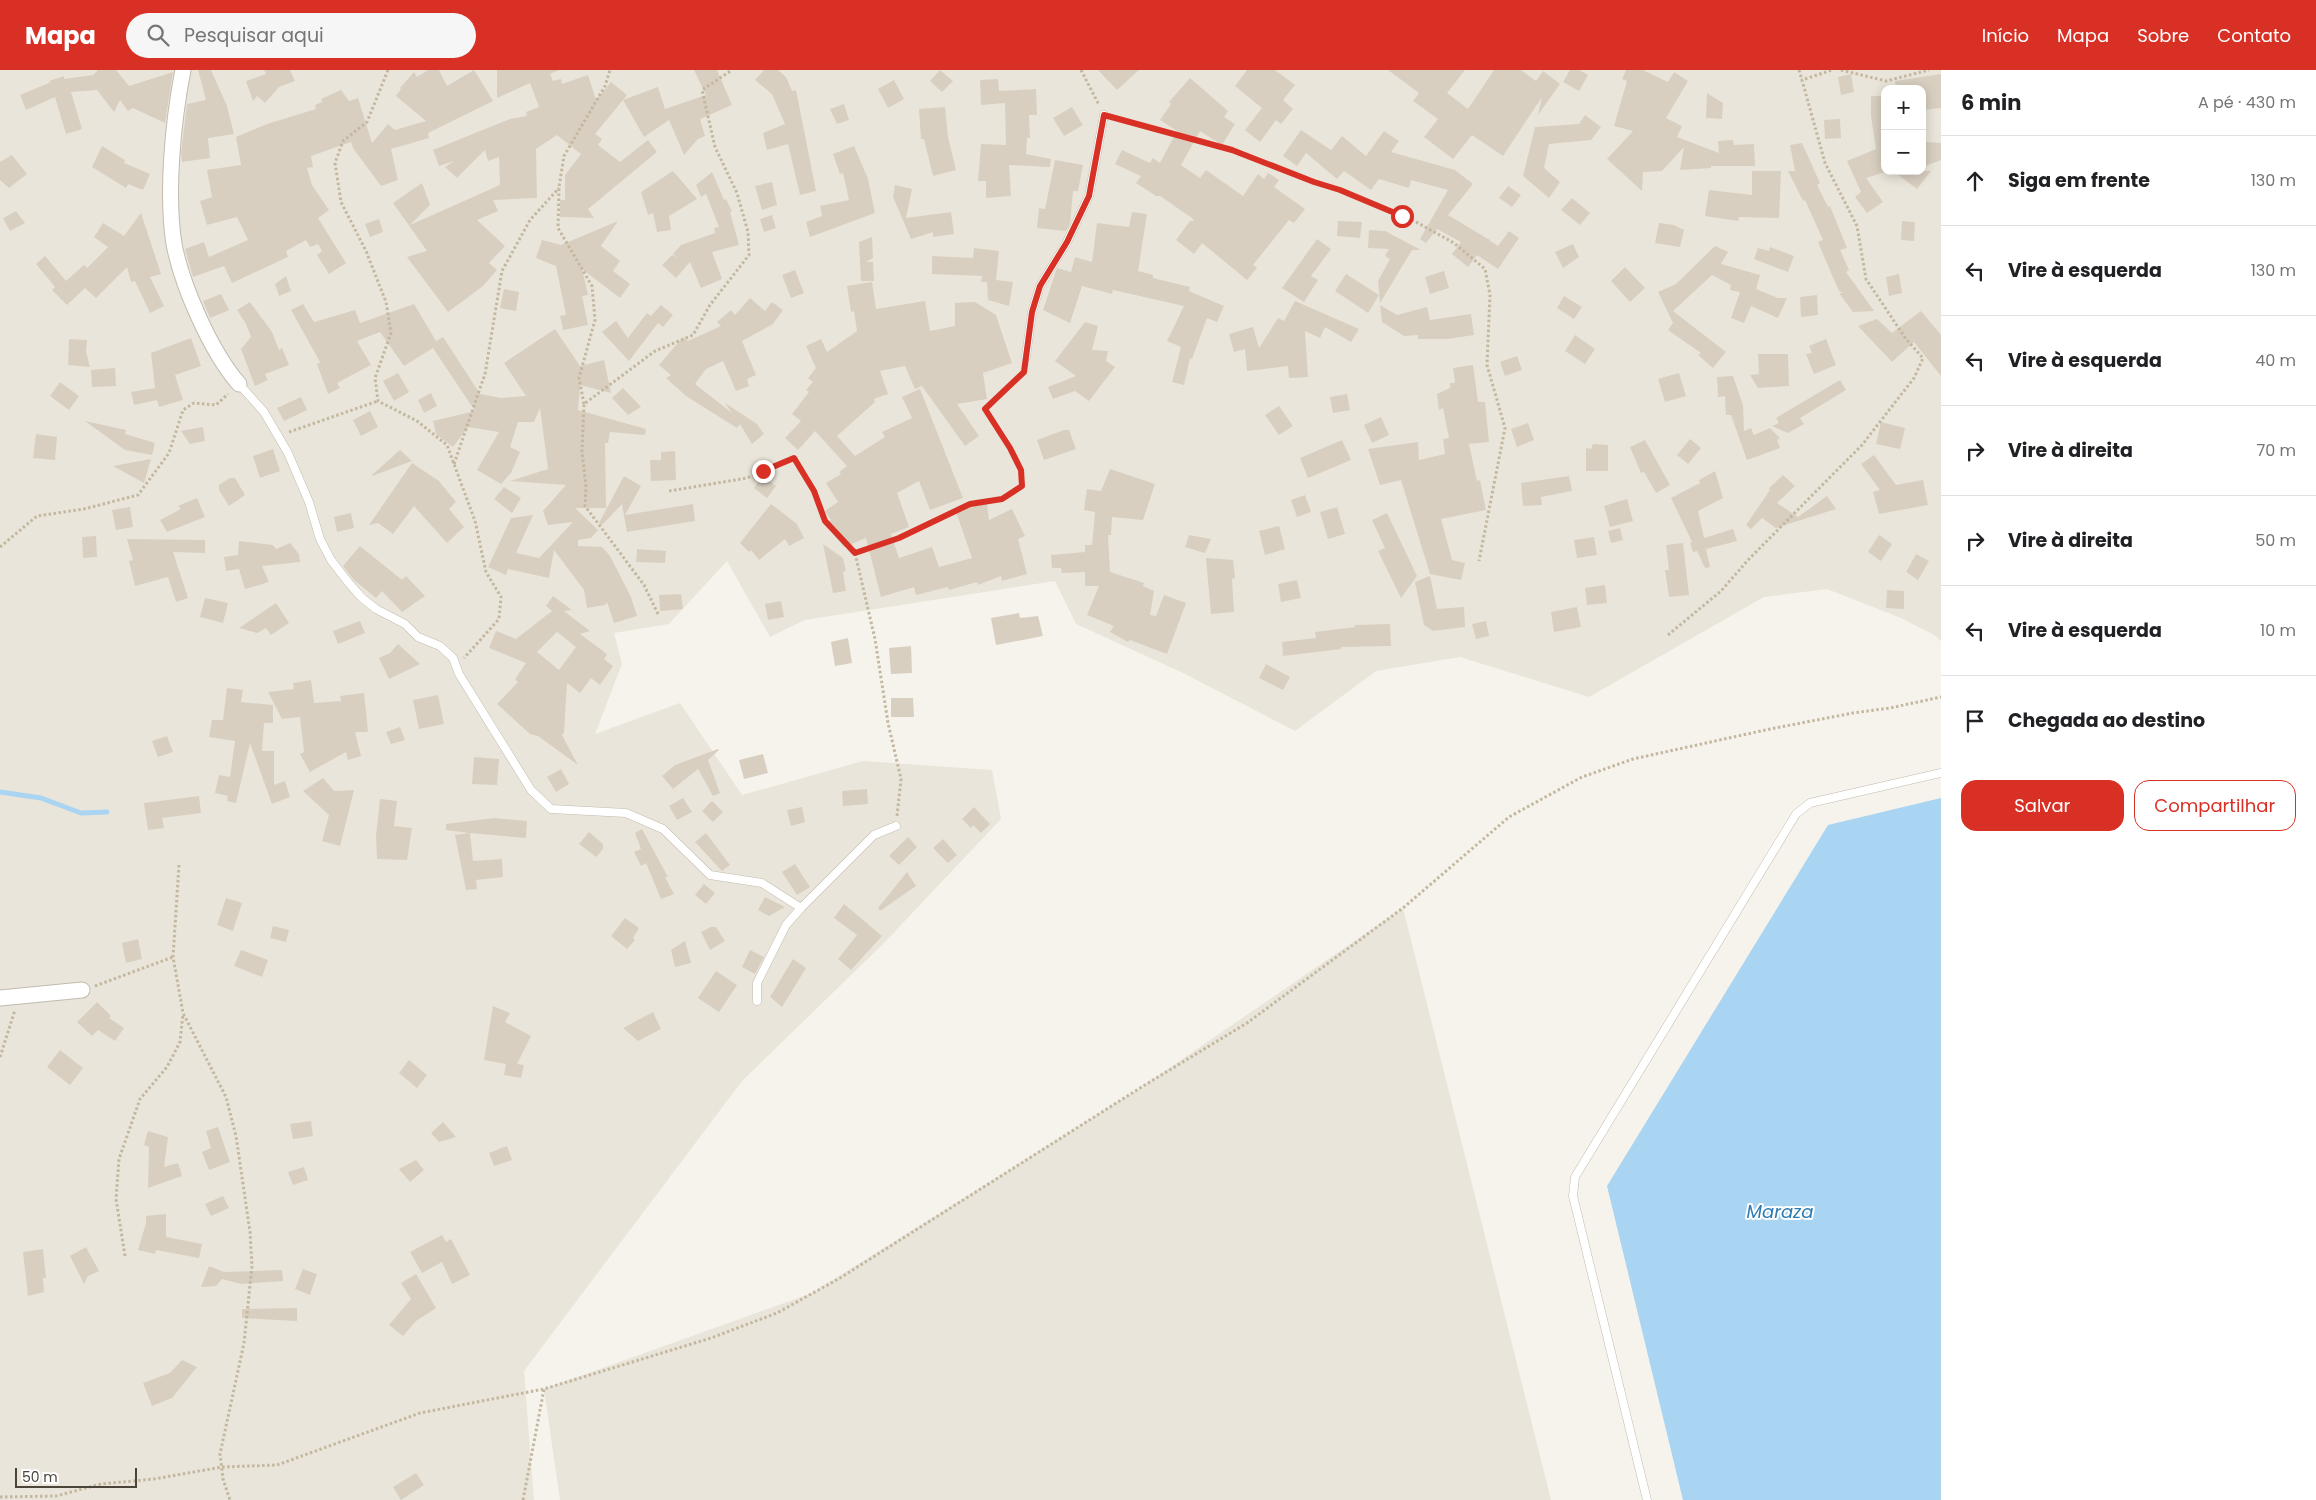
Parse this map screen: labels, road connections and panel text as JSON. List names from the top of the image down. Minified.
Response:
{"water":["Maraza"],"scale_bar":"50 m","page":{"header":"Mapa","search":"Pesquisar aqui","nav":["Início","Mapa","Sobre","Contato"],"heading":["6 min","A pé · 430 m"],"map_buttons":["+","−"],"list":[["Siga em frente","130 m"],["Vire à esquerda","130 m"],["Vire à esquerda","40 m"],["Vire à direita","70 m"],["Vire à direita","50 m"],["Vire à esquerda","10 m"],"Chegada ao destino"],"buttons":["Salvar","Compartilhar"],"scale":"50 m"}}
